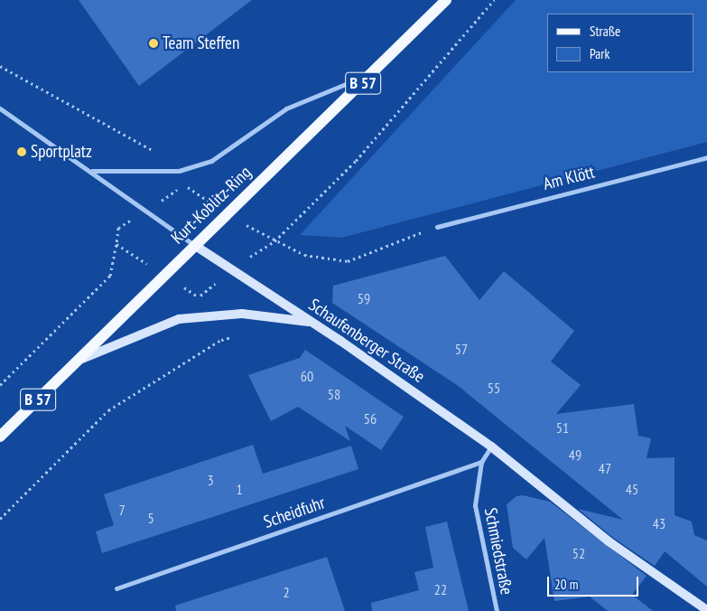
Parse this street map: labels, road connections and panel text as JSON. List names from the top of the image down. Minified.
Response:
{"streets":{"main road":["B 57","Kurt-Koblitz-Ring"],"street":["Am Klött","Schaufenberger Straße","Scheidfuhr","Schmiedstraße"]},"crossings":[["Kurt-Koblitz-Ring","Schaufenberger Straße"],["Schaufenberger Straße","Schmiedstraße"],["Scheidfuhr","Schmiedstraße"]],"places":["Team Steffen","Sportplatz"],"house_numbers":["59","57","60","55","58","56","51","49","47","3","1","45","7","5","43","52","22","2"],"legend":["Straße","Park"],"scale_bar":"20 m"}
